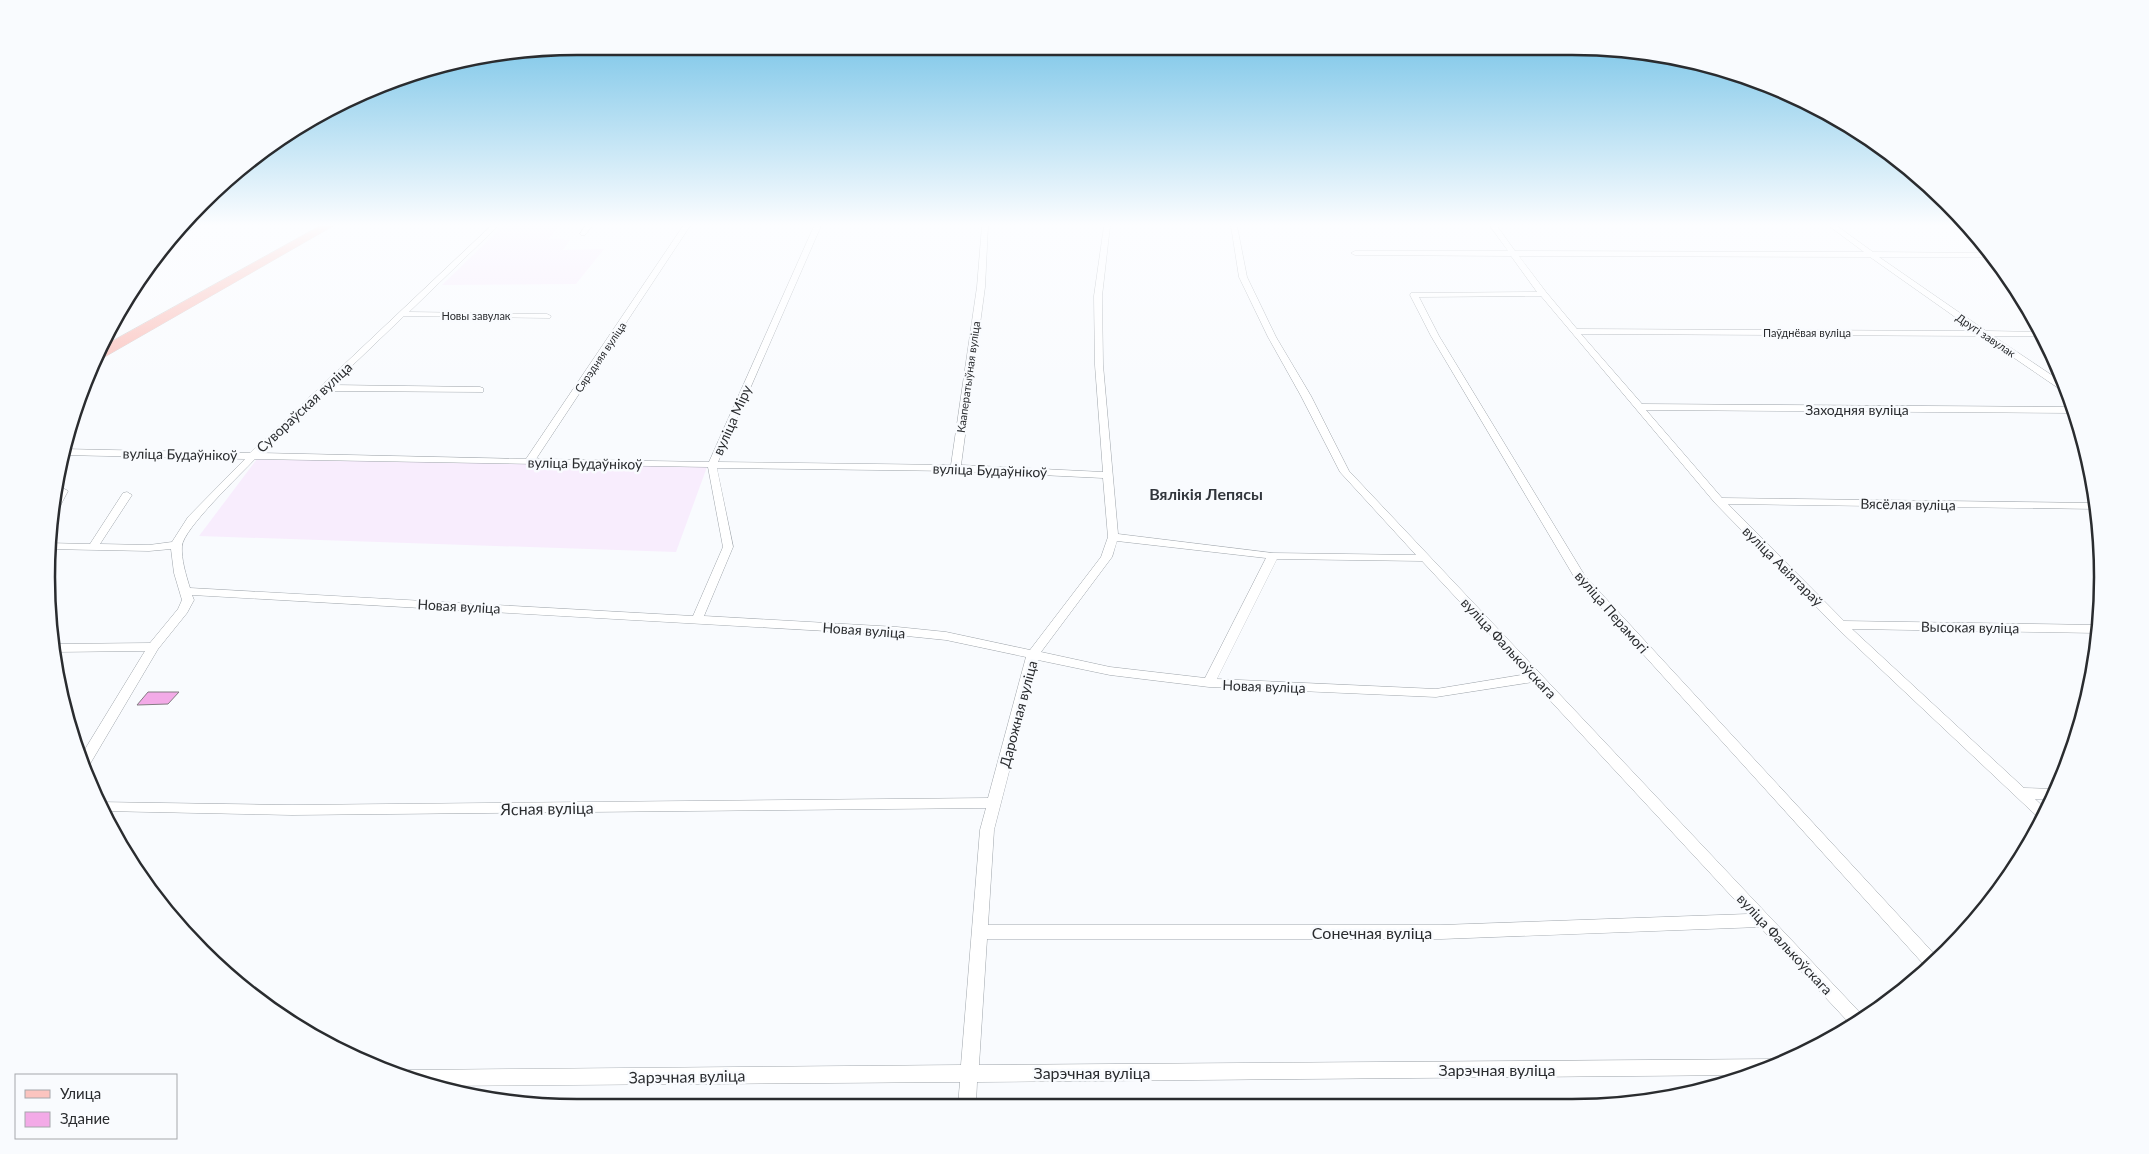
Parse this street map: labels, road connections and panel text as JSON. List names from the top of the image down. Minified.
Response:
{"streets":{"street":["Новы завулак","Паўднёвая вуліца","Другі завулак","Сярэдняя вуліца","Кааператыўная вуліца","Сувораўская вуліца","Заходняя вуліца","вуліца Міру","вуліца Будаўнікоў","Вясёлая вуліца","вуліца Авіятараў","Новая вуліца","вуліца Перамогі","Высокая вуліца","вуліца Фалькоўскага","Дарожная вуліца","Ясная вуліца","Сонечная вуліца","Зарэчная вуліца"]},"crossings":[["Новы завулак","Сувораўская вуліца"],["Паўднёвая вуліца","Другі завулак"],["Паўднёвая вуліца","вуліца Авіятараў"],["Сярэдняя вуліца","вуліца Будаўнікоў"],["Кааператыўная вуліца","вуліца Будаўнікоў"],["Сувораўская вуліца","вуліца Будаўнікоў"],["Заходняя вуліца","вуліца Авіятараў"],["вуліца Міру","вуліца Будаўнікоў"],["вуліца Міру","Новая вуліца"],["вуліца Будаўнікоў","Дарожная вуліца"],["Вясёлая вуліца","вуліца Авіятараў"],["вуліца Авіятараў","вуліца Перамогі"],["вуліца Авіятараў","Высокая вуліца"],["Новая вуліца","вуліца Фалькоўскага"],["Новая вуліца","Дарожная вуліца"],["вуліца Фалькоўскага","Сонечная вуліца"],["Дарожная вуліца","Ясная вуліца"],["Дарожная вуліца","Сонечная вуліца"],["Дарожная вуліца","Зарэчная вуліца"]],"districts":["Вялікія Лепясы"],"legend":["Улица","Здание"]}
